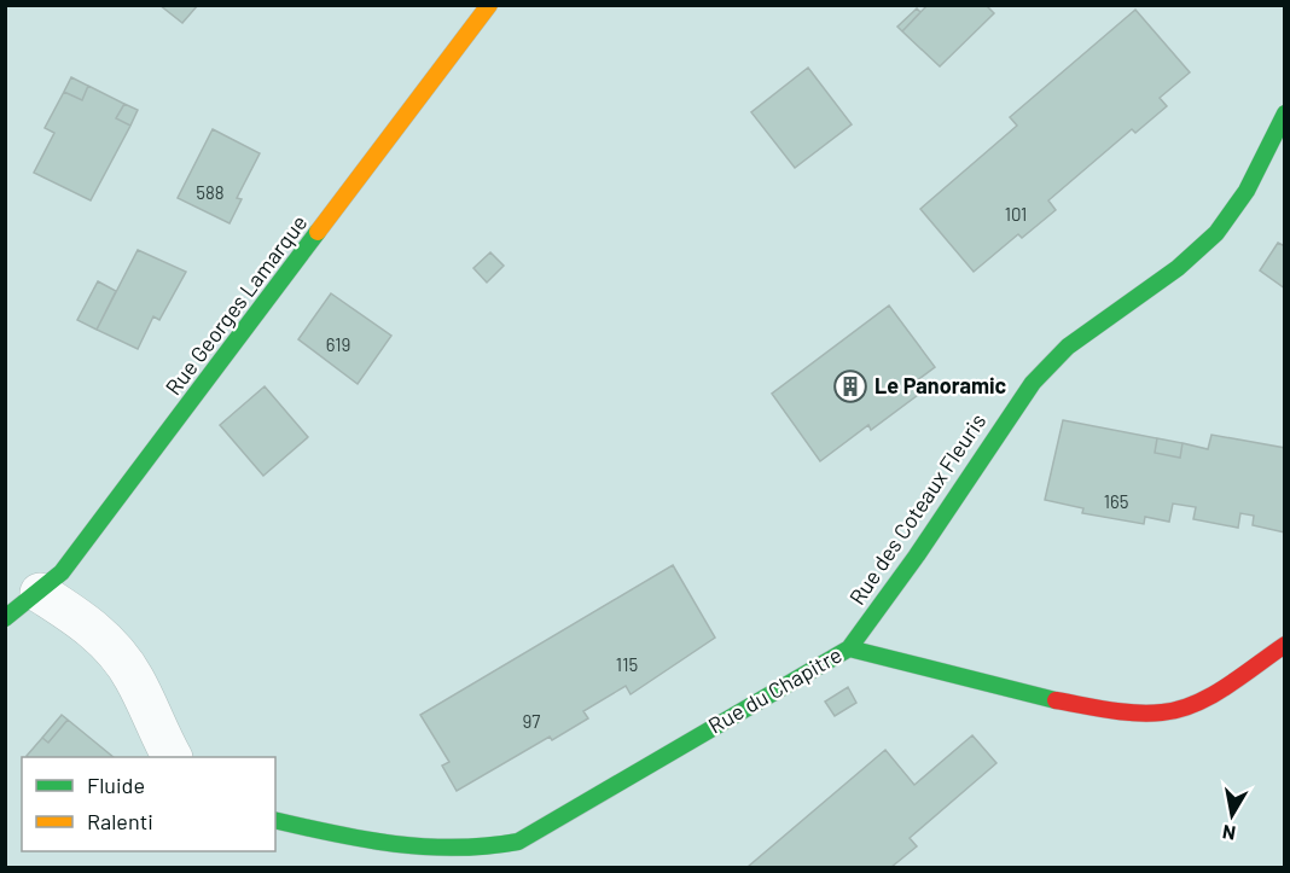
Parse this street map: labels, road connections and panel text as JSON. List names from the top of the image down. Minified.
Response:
{"streets":{"street":["Rue Georges Lamarque","Rue des Coteaux Fleuris","Rue du Chapitre"]},"crossings":[["Rue des Coteaux Fleuris","Rue du Chapitre"]],"places":{"building":["Le Panoramic"]},"house_numbers":["588","101","619","165","115","97"],"legend":["Fluide","Ralenti"],"north":"bottom"}
